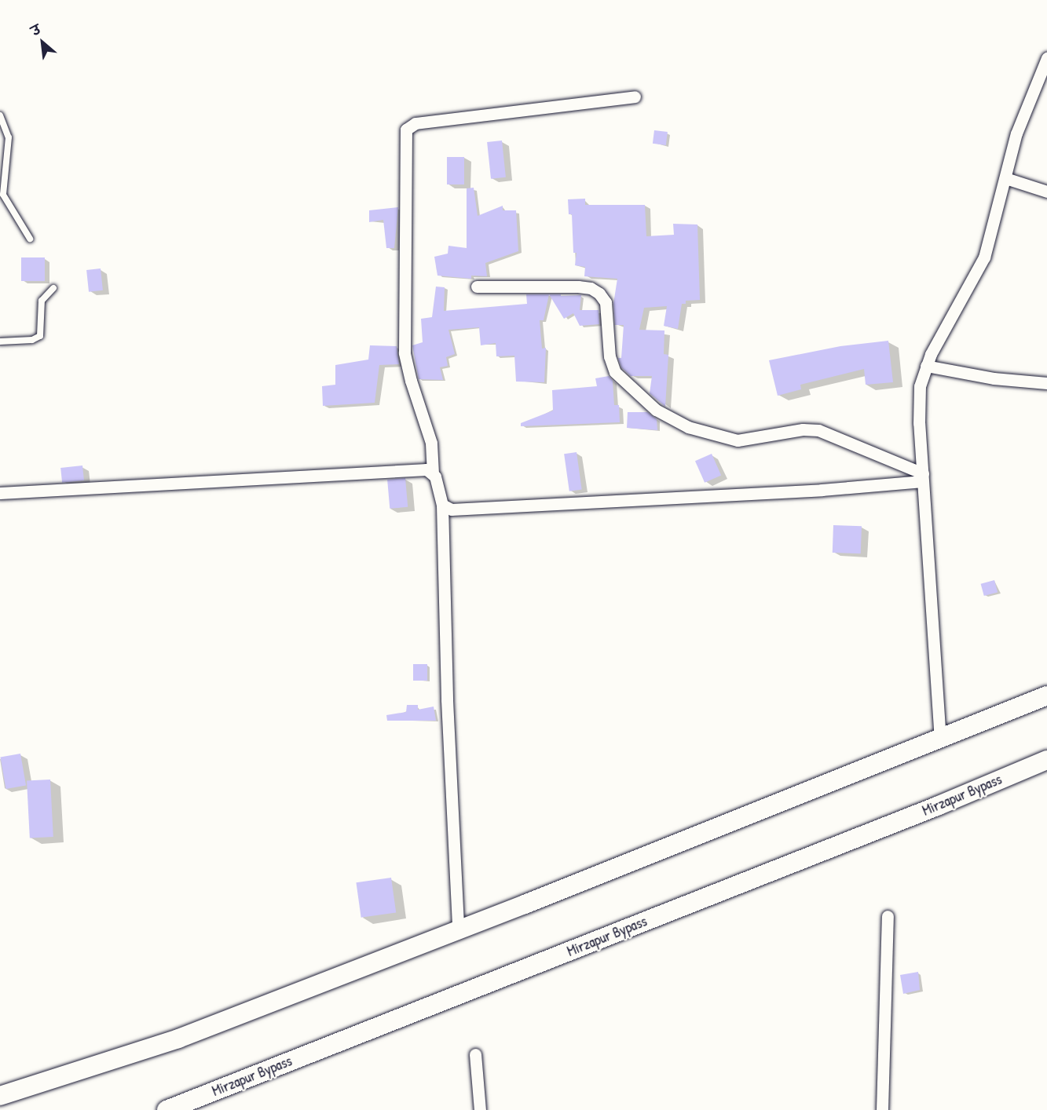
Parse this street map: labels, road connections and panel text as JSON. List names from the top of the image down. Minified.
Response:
{"streets":{"highway":["Mirzapur Bypass"]},"north":"top left"}
